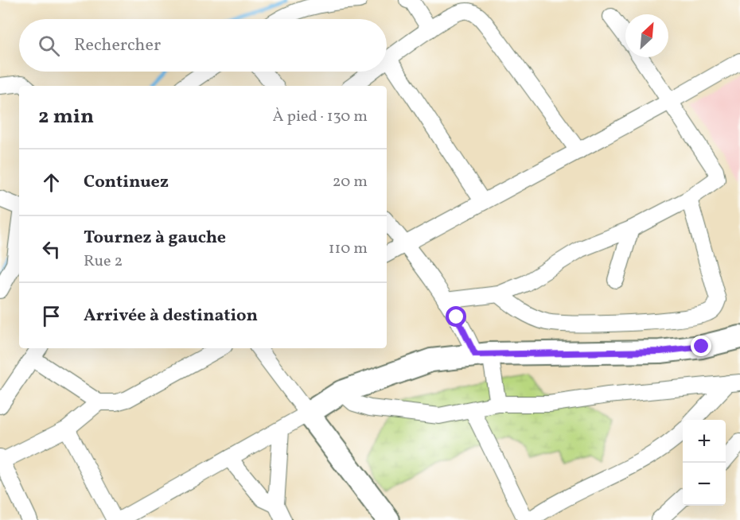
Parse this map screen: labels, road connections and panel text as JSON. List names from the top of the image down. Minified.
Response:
{"north":"top right","page":{"search":"Rechercher","heading":["2 min","À pied · 130 m"],"list":[["Continuez","20 m"],["Tournez à gauche","Rue 2","110 m"],"Arrivée à destination"],"map_buttons":["+","−"]}}
